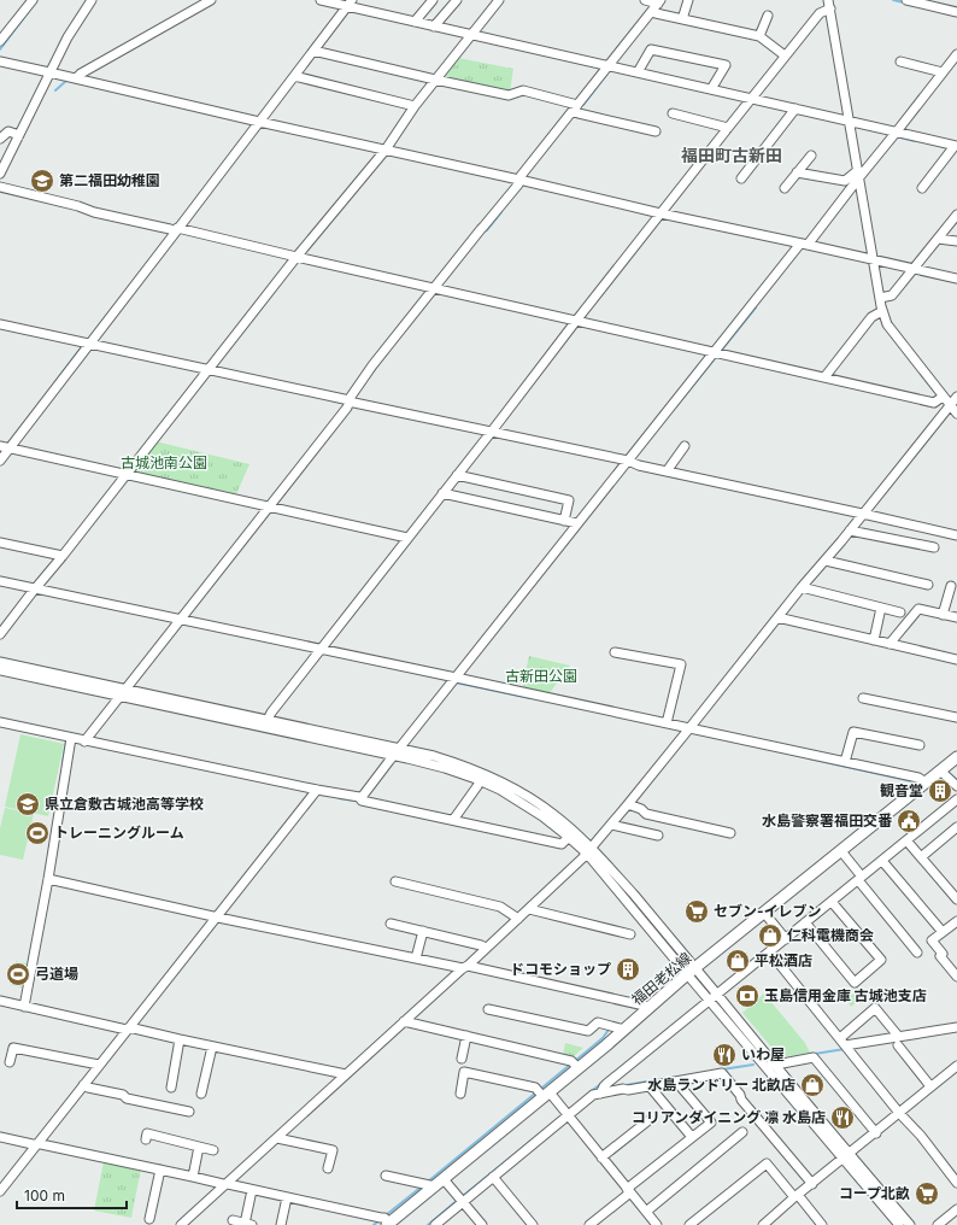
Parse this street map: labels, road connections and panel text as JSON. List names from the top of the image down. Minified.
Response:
{"streets":{"main road":["福田老松線"]},"districts":["福田町古新田"],"parks":["古城池南公園","古新田公園"],"places":{"school or university":["第二福田幼稚園","県立倉敷古城池高等学校"],"building":["観音堂","ドコモショップ"],"public building":["水島警察署福田交番"],"sports":["トレーニングルーム","弓道場"],"supermarket":["セブン-イレブン","コープ北畝"],"shop":["仁科電機商会","平松酒店","水島ランドリー 北畝店"],"bank":["玉島信用金庫 古城池支店"],"restaurant":["いわ屋","コリアンダイニング 凛 水島店"]},"scale_bar":"100 m"}
